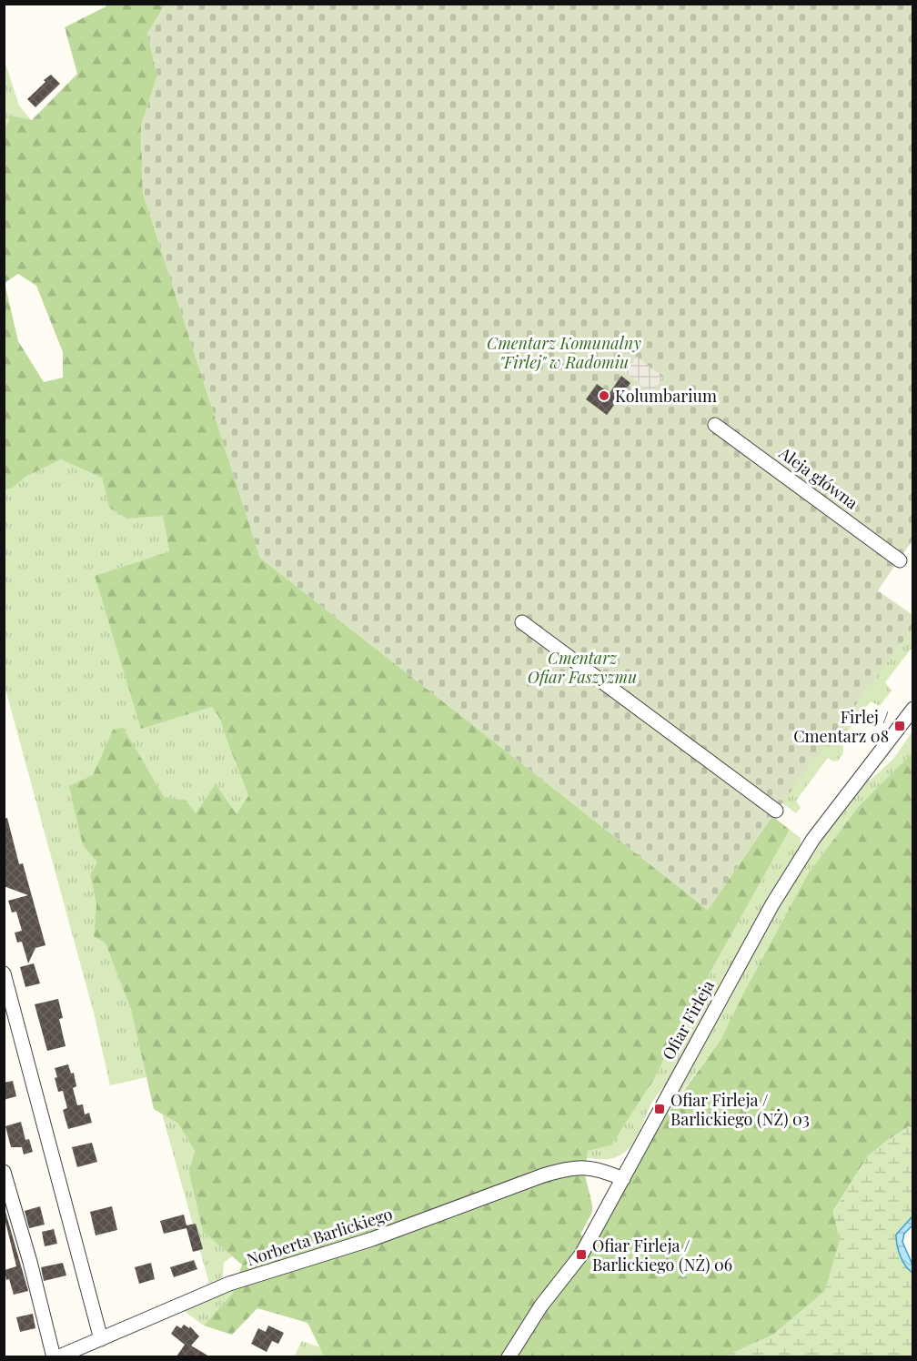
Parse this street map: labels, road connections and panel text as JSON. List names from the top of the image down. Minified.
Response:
{"streets":{"street":["Aleja główna","Ofiar Firleja","Norberta Barlickiego"]},"crossings":[["Ofiar Firleja","Norberta Barlickiego"]],"parks":["Cmentarz Komunalny \"Firlej\" w Radomiu","Cmentarz Ofiar Faszyzmu"],"places":{"other":["Kolumbarium"],"transit":["Firlej / Cmentarz 08","Ofiar Firleja / Barlickiego (NŻ) 03","Ofiar Firleja / Barlickiego (NŻ) 06"]}}
